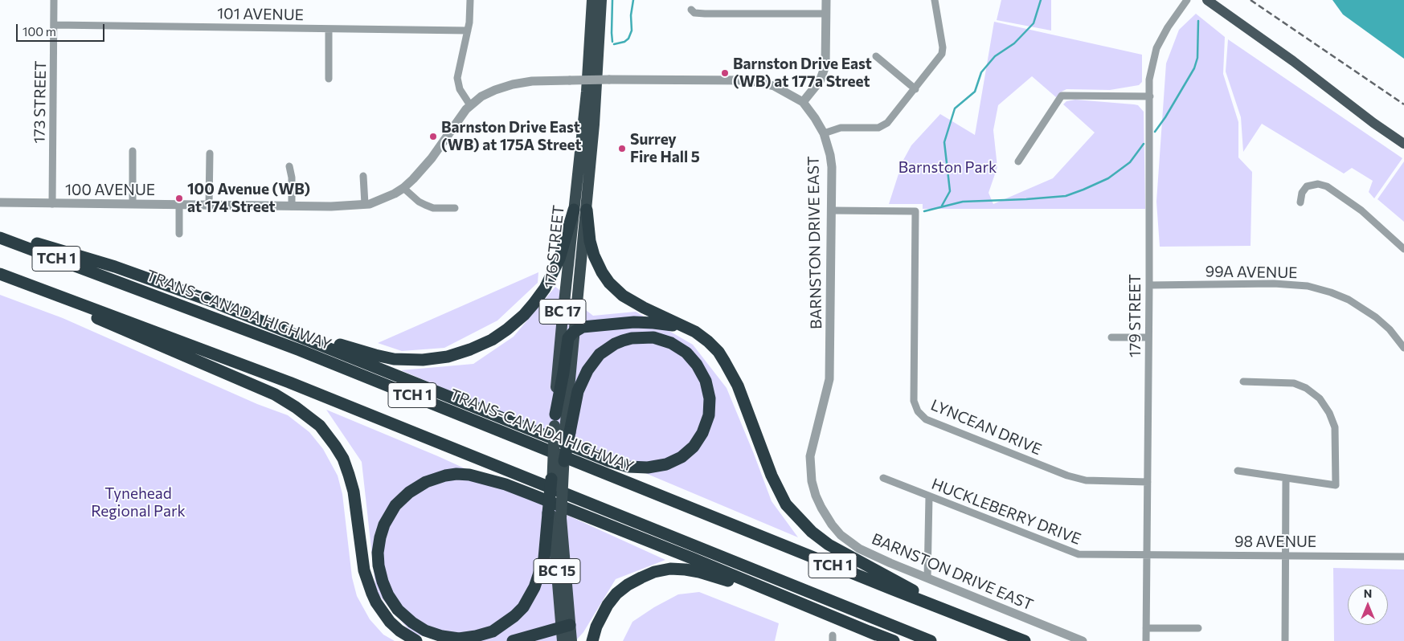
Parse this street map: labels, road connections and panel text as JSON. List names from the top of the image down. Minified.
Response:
{"streets":{"highway":["176 STREET","TCH 1","TRANS-CANADA HIGHWAY","BC 17","BC 15"],"street":["101 AVENUE","173 STREET","100 AVENUE","BARNSTON DRIVE EAST","99A AVENUE","179 STREET","LYNCEAN DRIVE","HUCKLEBERRY DRIVE","98 AVENUE"]},"crossings":[["101 AVENUE","173 STREET"],["173 STREET","100 AVENUE"],["100 AVENUE","BARNSTON DRIVE EAST"],["BARNSTON DRIVE EAST","LYNCEAN DRIVE"],["99A AVENUE","179 STREET"],["179 STREET","LYNCEAN DRIVE"],["179 STREET","HUCKLEBERRY DRIVE"],["179 STREET","98 AVENUE"],["HUCKLEBERRY DRIVE","98 AVENUE"]],"parks":["Barnston Park","Tynehead Regional Park"],"places":["Barnston Drive East (WB) at 177a Street","Barnston Drive East (WB) at 175A Street","Surrey Fire Hall 5","100 Avenue (WB) at 174 Street"],"scale_bar":"100 m","north":"top"}
